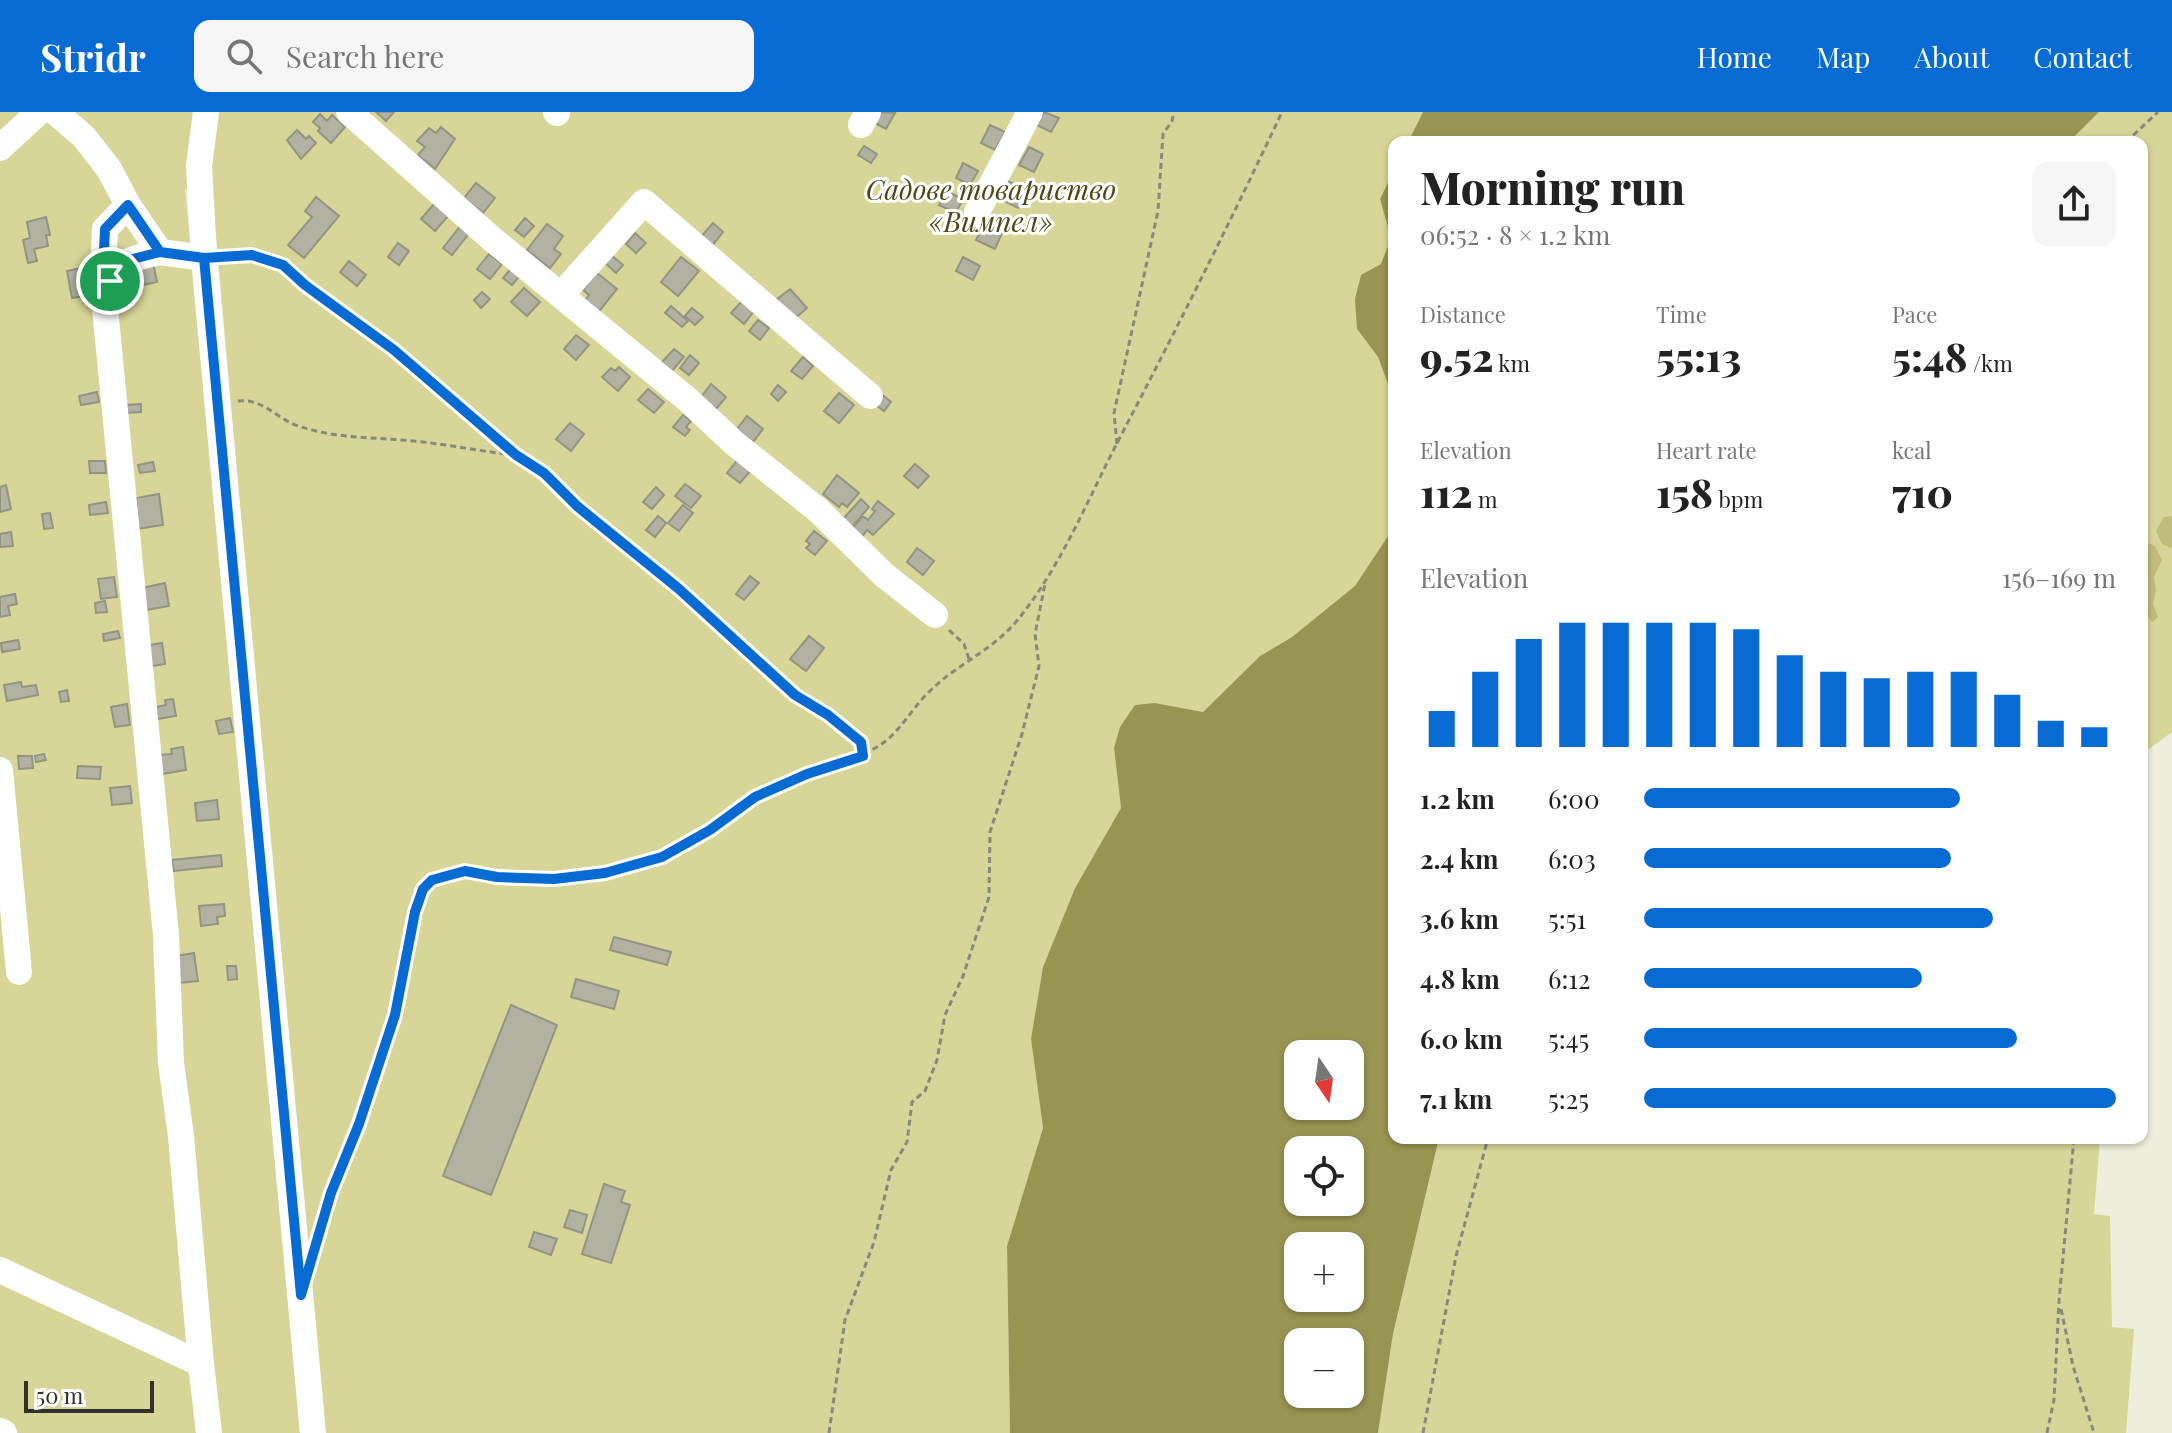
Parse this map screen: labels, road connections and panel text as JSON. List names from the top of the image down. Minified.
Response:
{"parks":["Садове товариство «Вимпел»"],"scale_bar":"50 m","north":"bottom","page":{"header":"Stridr","search":"Search here","nav":["Home","Map","About","Contact"],"heading":["Morning run","06:52 · 8 × 1.2 km"],"stats":[["Distance","9.52 km"],["Time","55:13"],["Pace","5:48 /km"],["Elevation","112 m"],["Heart rate","158 bpm"],["kcal","710"]],"chart":["Elevation","156–169 m"],"list":[{"name":"1.2 km","note":"6:00"},{"name":"2.4 km","note":"6:03"},{"name":"3.6 km","note":"5:51"},{"name":"4.8 km","note":"6:12"},{"name":"6.0 km","note":"5:45"},{"name":"7.1 km","note":"5:25"}],"map_buttons":["+","−"],"scale":"50 m"}}
